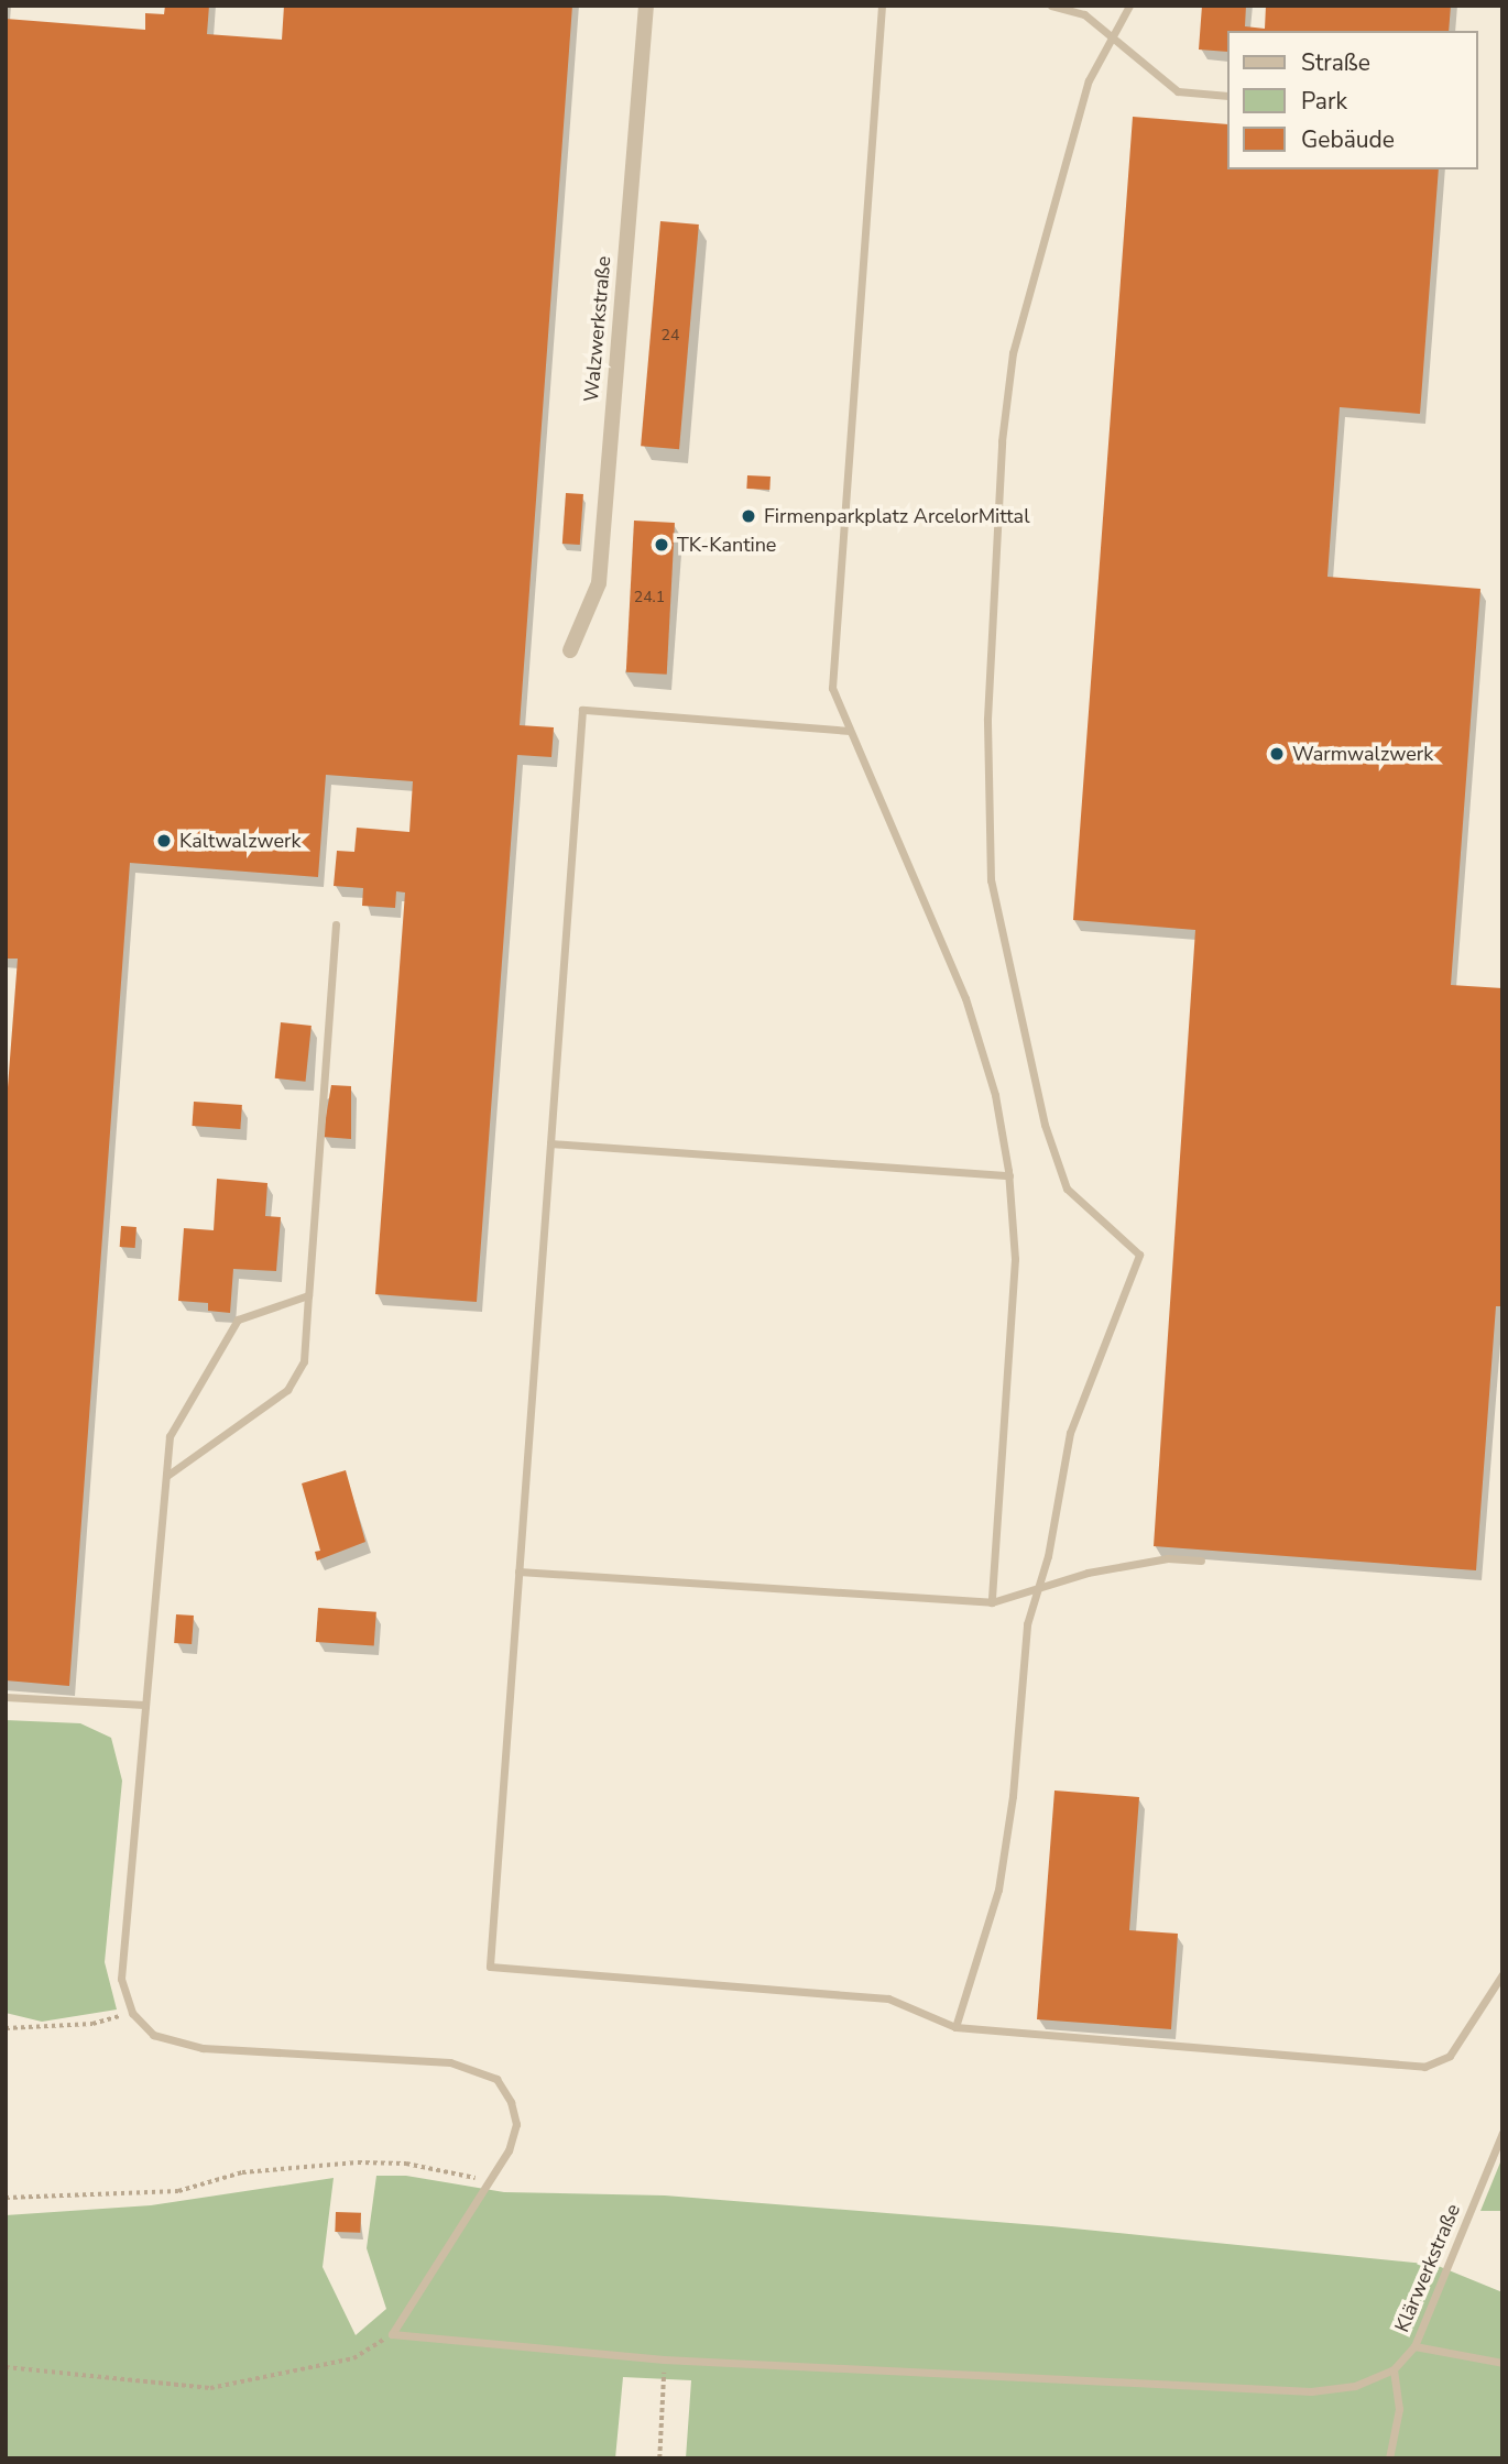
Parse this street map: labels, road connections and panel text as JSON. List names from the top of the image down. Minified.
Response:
{"streets":{"street":["Walzwerkstraße"],"lane":["Klärwerkstraße"]},"places":["Firmenparkplatz ArcelorMittal","TK-Kantine","Warmwalzwerk","Kaltwalzwerk"],"house_numbers":["24","24.1"],"legend":["Straße","Park","Gebäude"]}
